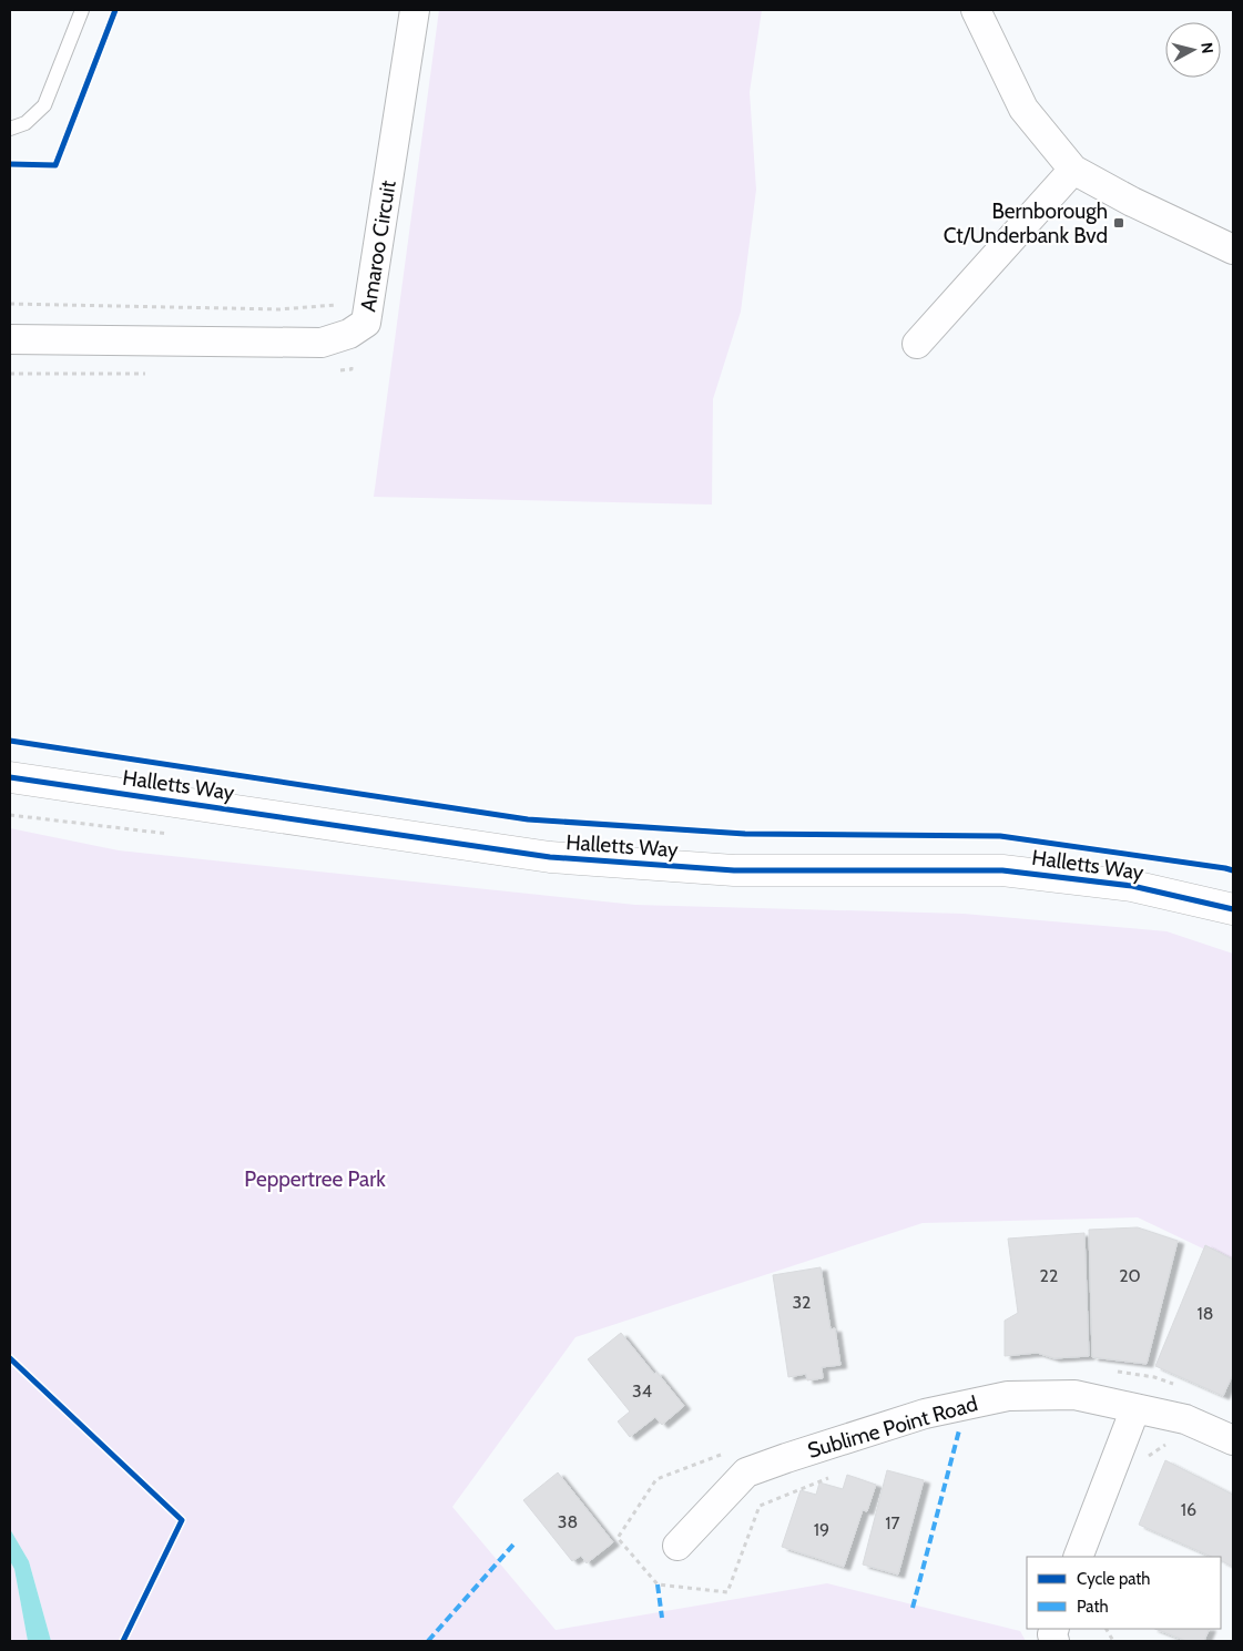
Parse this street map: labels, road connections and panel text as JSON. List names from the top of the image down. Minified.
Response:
{"streets":{"street":["Amaroo Circuit","Halletts Way","Sublime Point Road"]},"parks":["Peppertree Park"],"places":{"transit":["Bernborough Ct/Underbank Bvd"]},"house_numbers":["22","20","32","18","34","16","38","17","19"],"legend":["Cycle path","Path"],"north":"right"}
